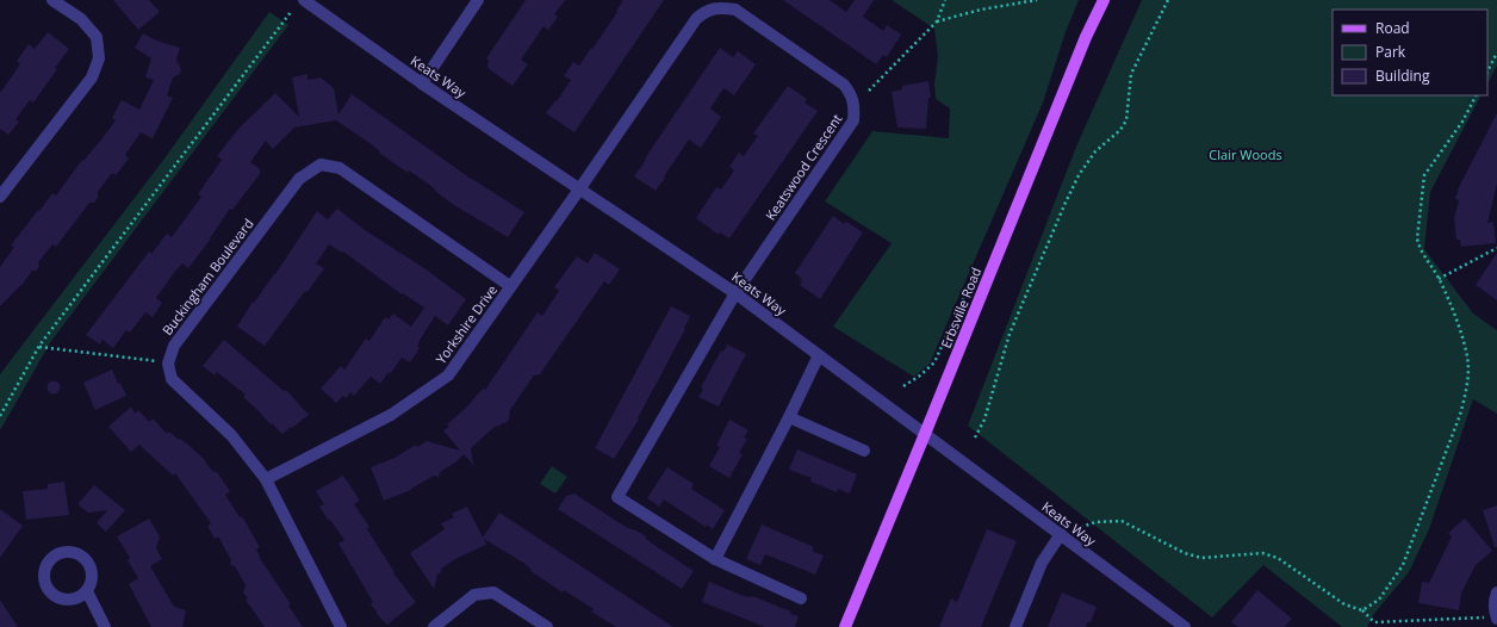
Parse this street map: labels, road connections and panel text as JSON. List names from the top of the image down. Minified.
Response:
{"streets":{"main road":["Erbsville Road"],"street":["Keats Way","Keatswood Crescent","Buckingham Boulevard","Yorkshire Drive"]},"crossings":[["Keats Way","Keatswood Crescent"],["Keats Way","Erbsville Road"],["Keats Way","Yorkshire Drive"],["Keatswood Crescent","Yorkshire Drive"],["Buckingham Boulevard","Yorkshire Drive"]],"parks":["Clair Woods"],"legend":["Road","Park","Building"]}
